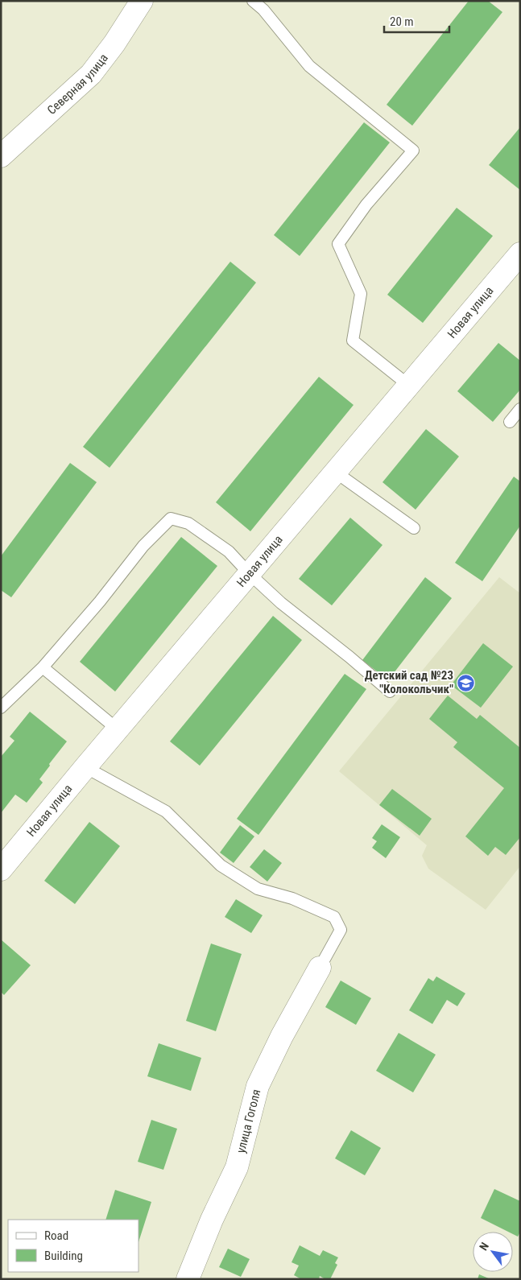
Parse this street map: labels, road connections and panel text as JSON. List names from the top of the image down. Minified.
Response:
{"streets":{"street":["Северная улица","Новая улица","улица Гоголя"]},"places":{"school or university":["Детский сад №23 \"Колокольчик\""]},"legend":["Road","Building"],"scale_bar":"20 m","north":"top left"}
